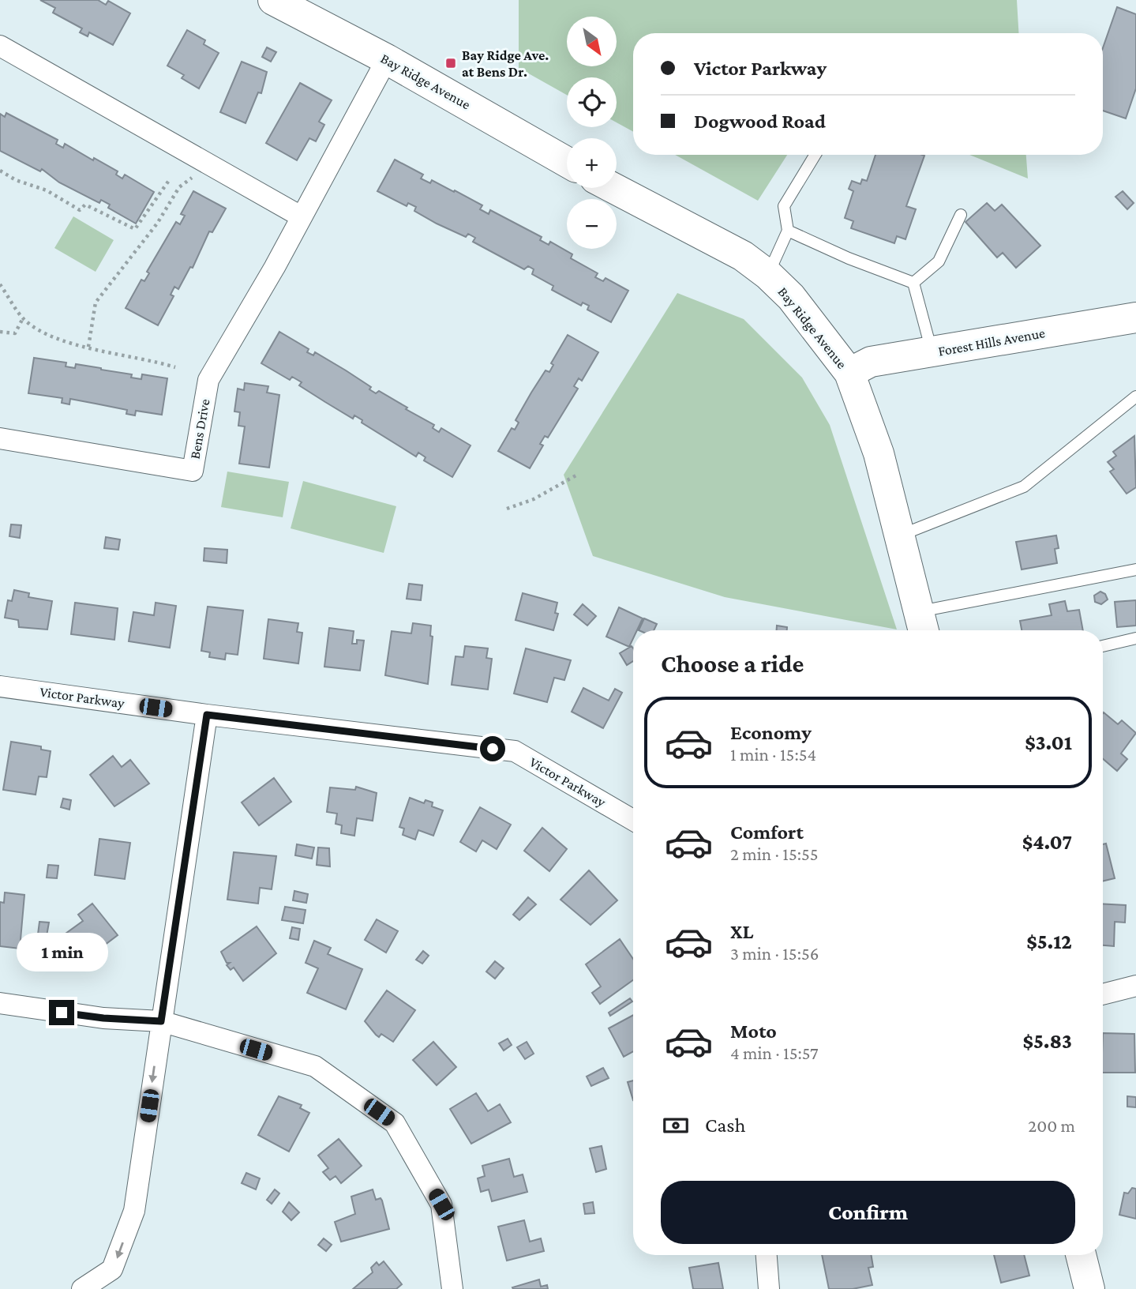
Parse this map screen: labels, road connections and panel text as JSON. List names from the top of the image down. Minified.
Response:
{"streets":{"main road":["Bay Ridge Avenue","Forest Hills Avenue"],"street":["Bens Drive","Victor Parkway"]},"crossings":[["Bay Ridge Avenue","Forest Hills Avenue"],["Bay Ridge Avenue","Bens Drive"]],"places":{"transit":["Bay Ridge Ave. at Bens Dr."]},"north":"bottom right","page":{"map_buttons":["+","−"],"banner":["Victor Parkway","Dogwood Road"],"heading":"Choose a ride","list":[{"name":"Economy","note":"1 min · 15:54","value":"$3.01"},{"name":"Comfort","note":"2 min · 15:55","value":"$4.07"},{"name":"XL","note":"3 min · 15:56","value":"$5.12"},{"name":"Moto","note":"4 min · 15:57","value":"$5.83"}],"bubble":"1 min","pay":["Cash","200 m"],"buttons":"Confirm"}}
